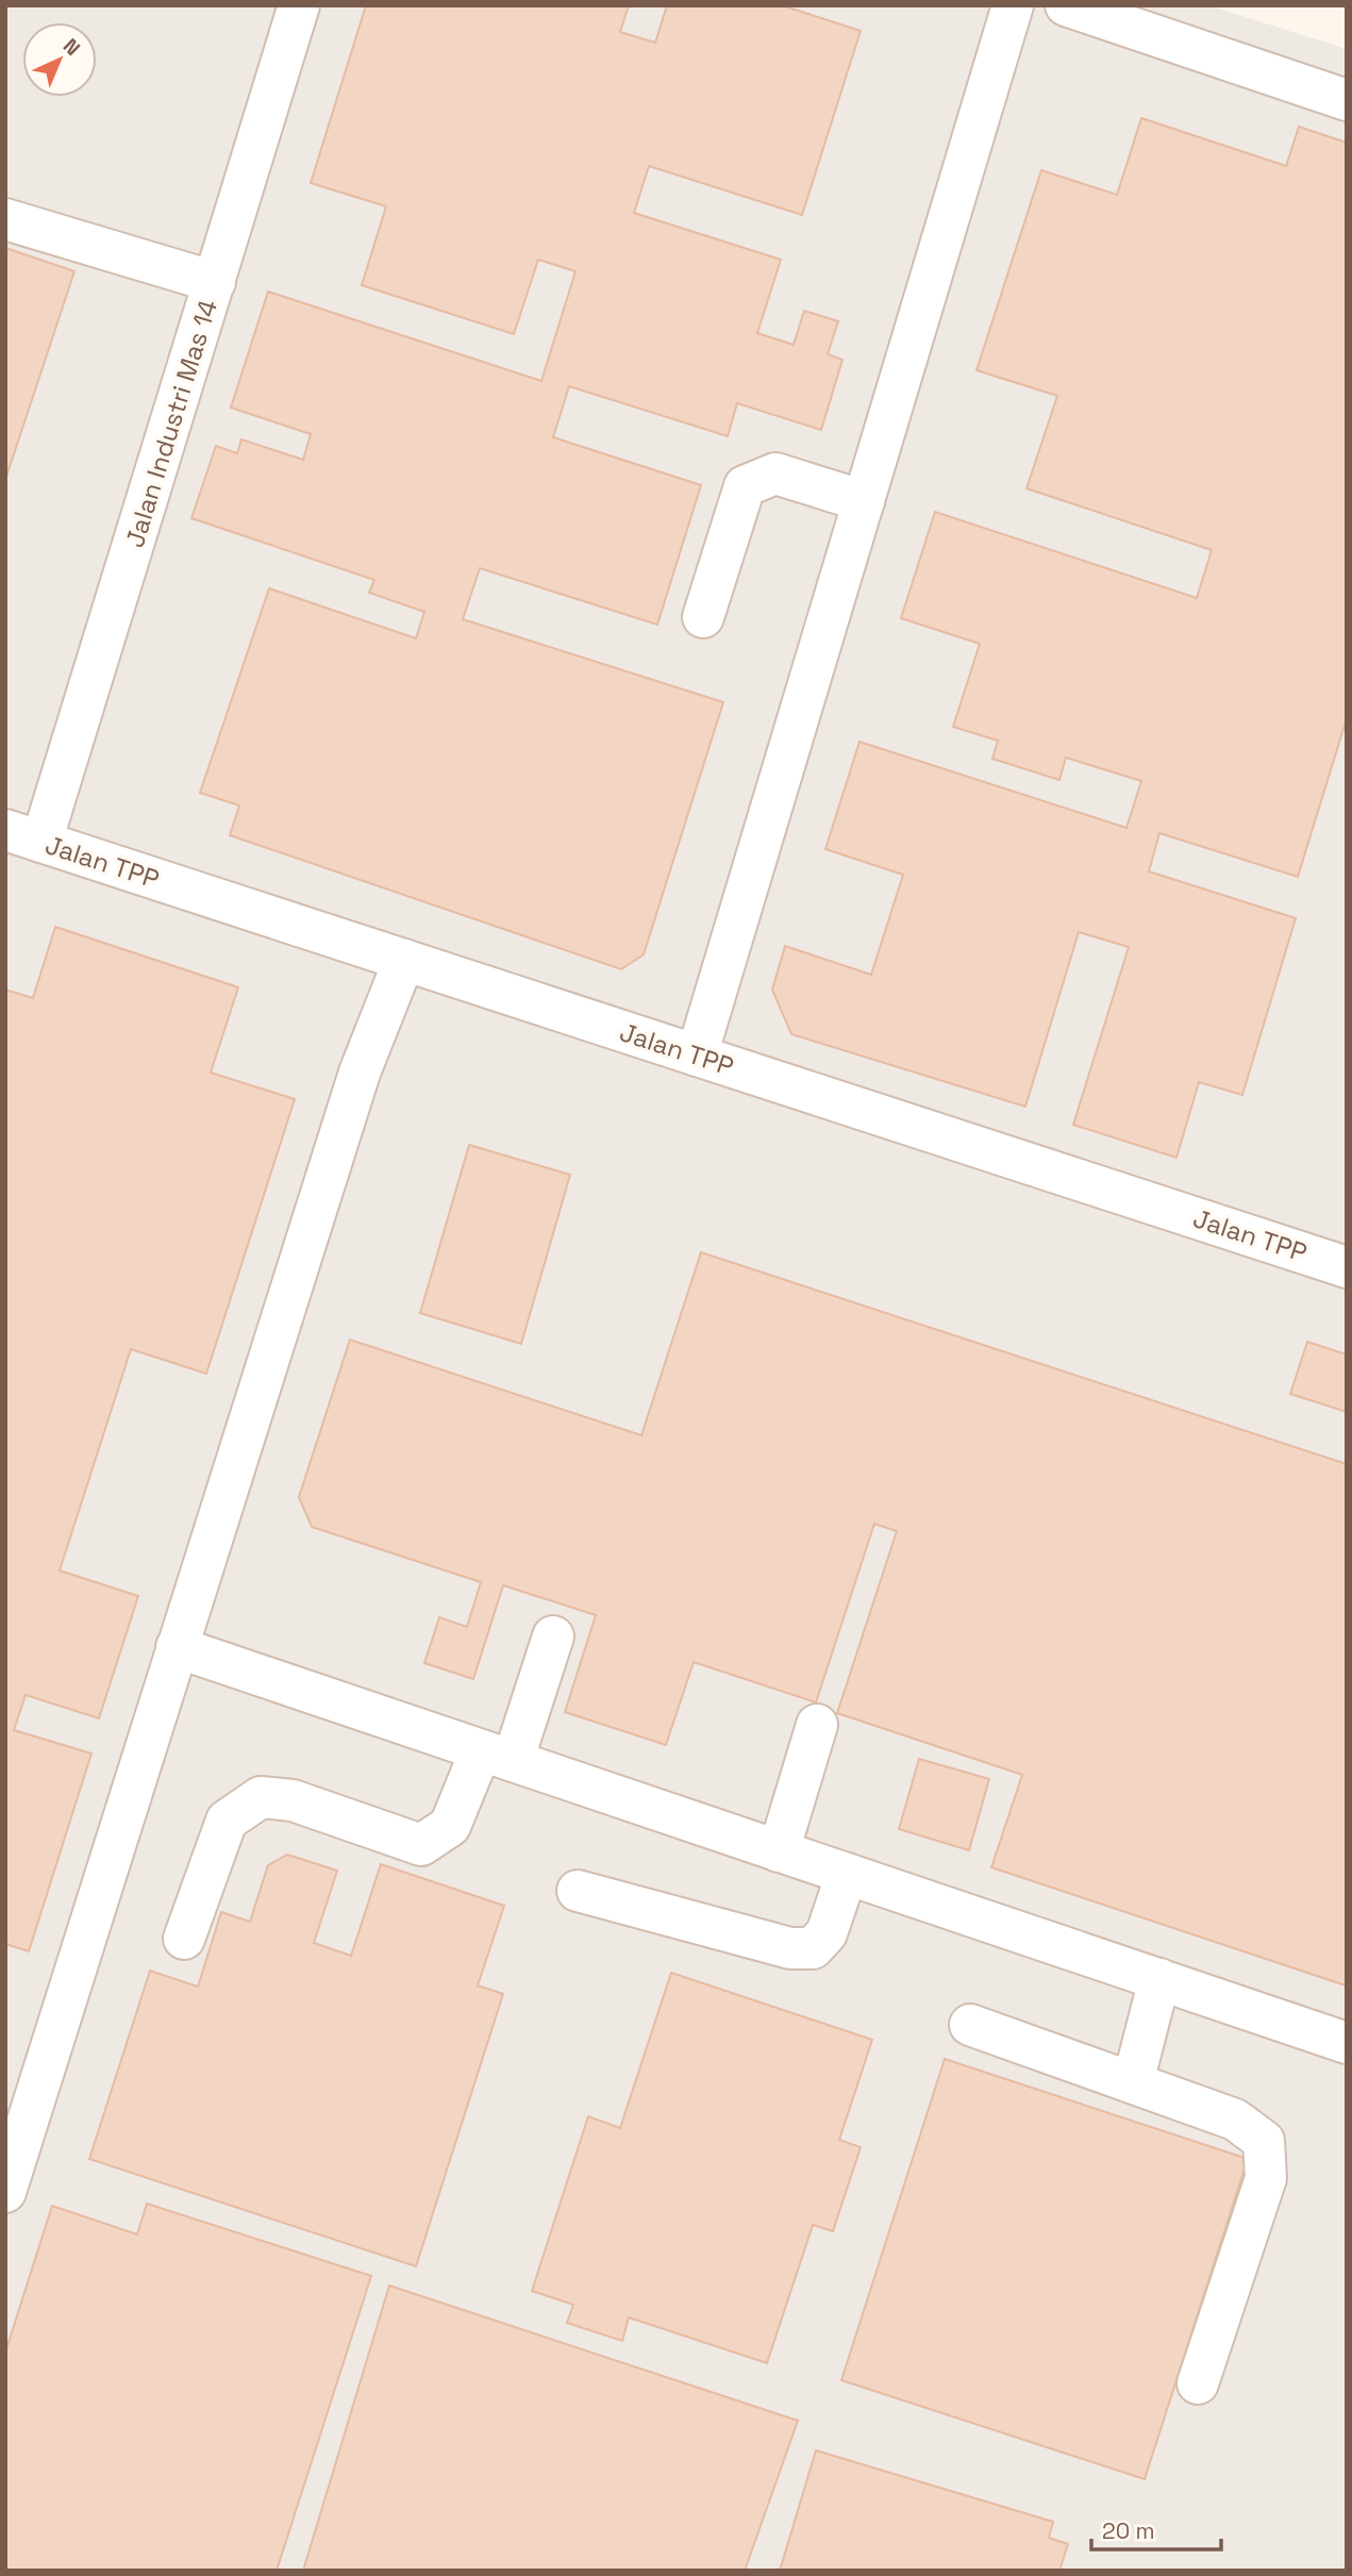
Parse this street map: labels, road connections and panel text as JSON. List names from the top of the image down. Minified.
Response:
{"streets":{"street":["Jalan Industri Mas 14","Jalan TPP"]},"crossings":[["Jalan Industri Mas 14","Jalan TPP"]],"scale_bar":"20 m","north":"top right"}
